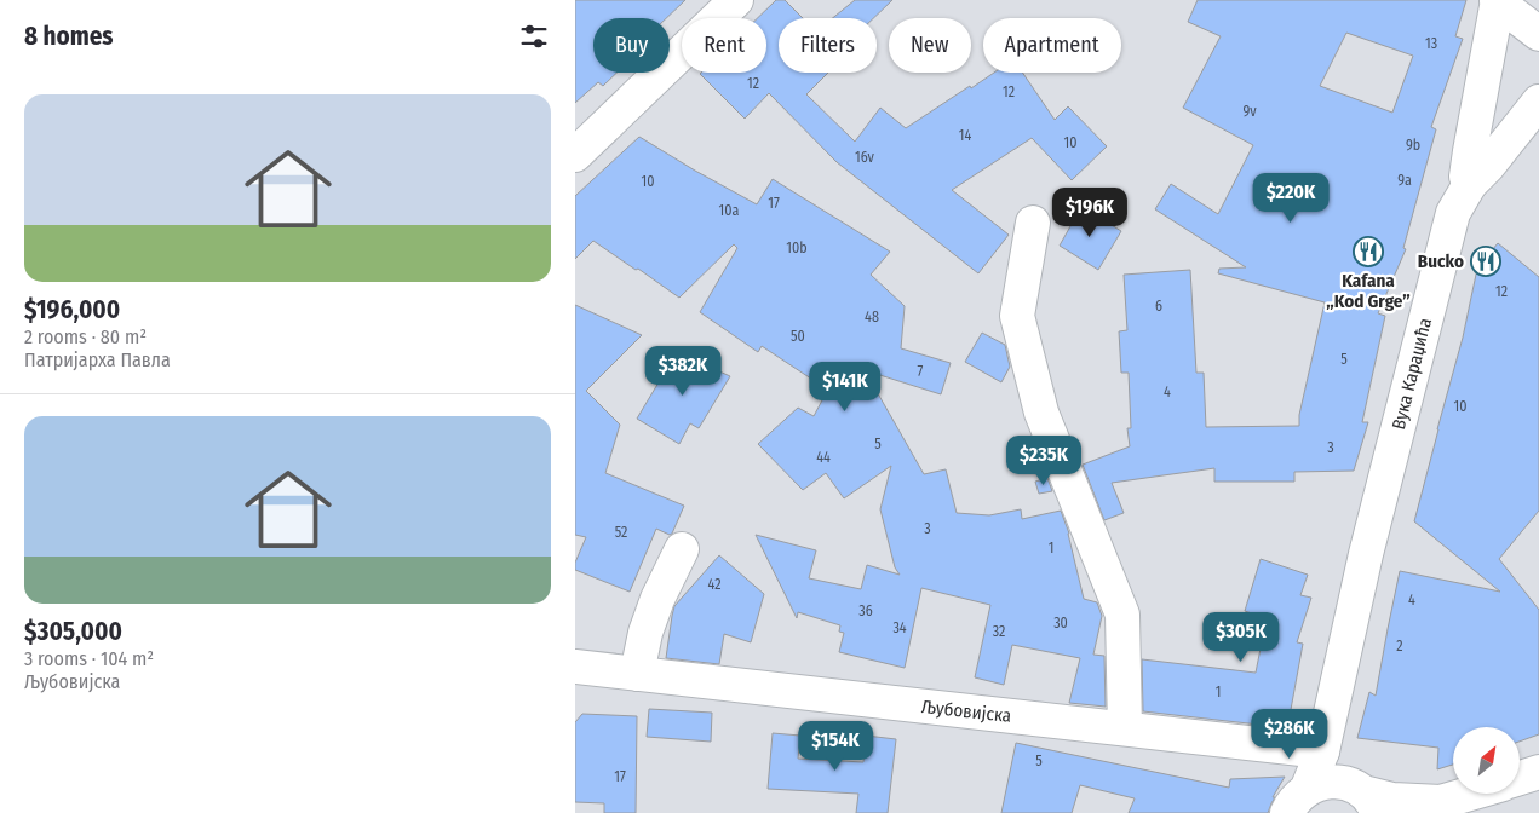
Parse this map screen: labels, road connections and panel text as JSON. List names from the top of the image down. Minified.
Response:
{"streets":{"street":["Вука Караџића","Љубовијска"]},"crossings":[["Вука Караџића","Љубовијска"]],"places":{"restaurant":["Kafana „Kod Grge”","Bucko"]},"house_numbers":["13","12","12","9v","14","10","9b","16v","9a","10","17","10a","10b","12","6","48","50","5","7","4","10","5","3","44","3","52","1","42","4","36","30","34","32","2","1","5","17"],"north":"top right","page":{"heading":"8 homes","chip":["Buy","Rent","Filters","New","Apartment"],"list":[{"name":"$196,000","note":"2 rooms · 80 m² · Патријарха Павла"},{"name":"$305,000","note":"3 rooms · 104 m² · Љубовијска"}],"price":["$220K","$196K","$382K","$141K","$235K","$305K","$286K","$154K"]}}
